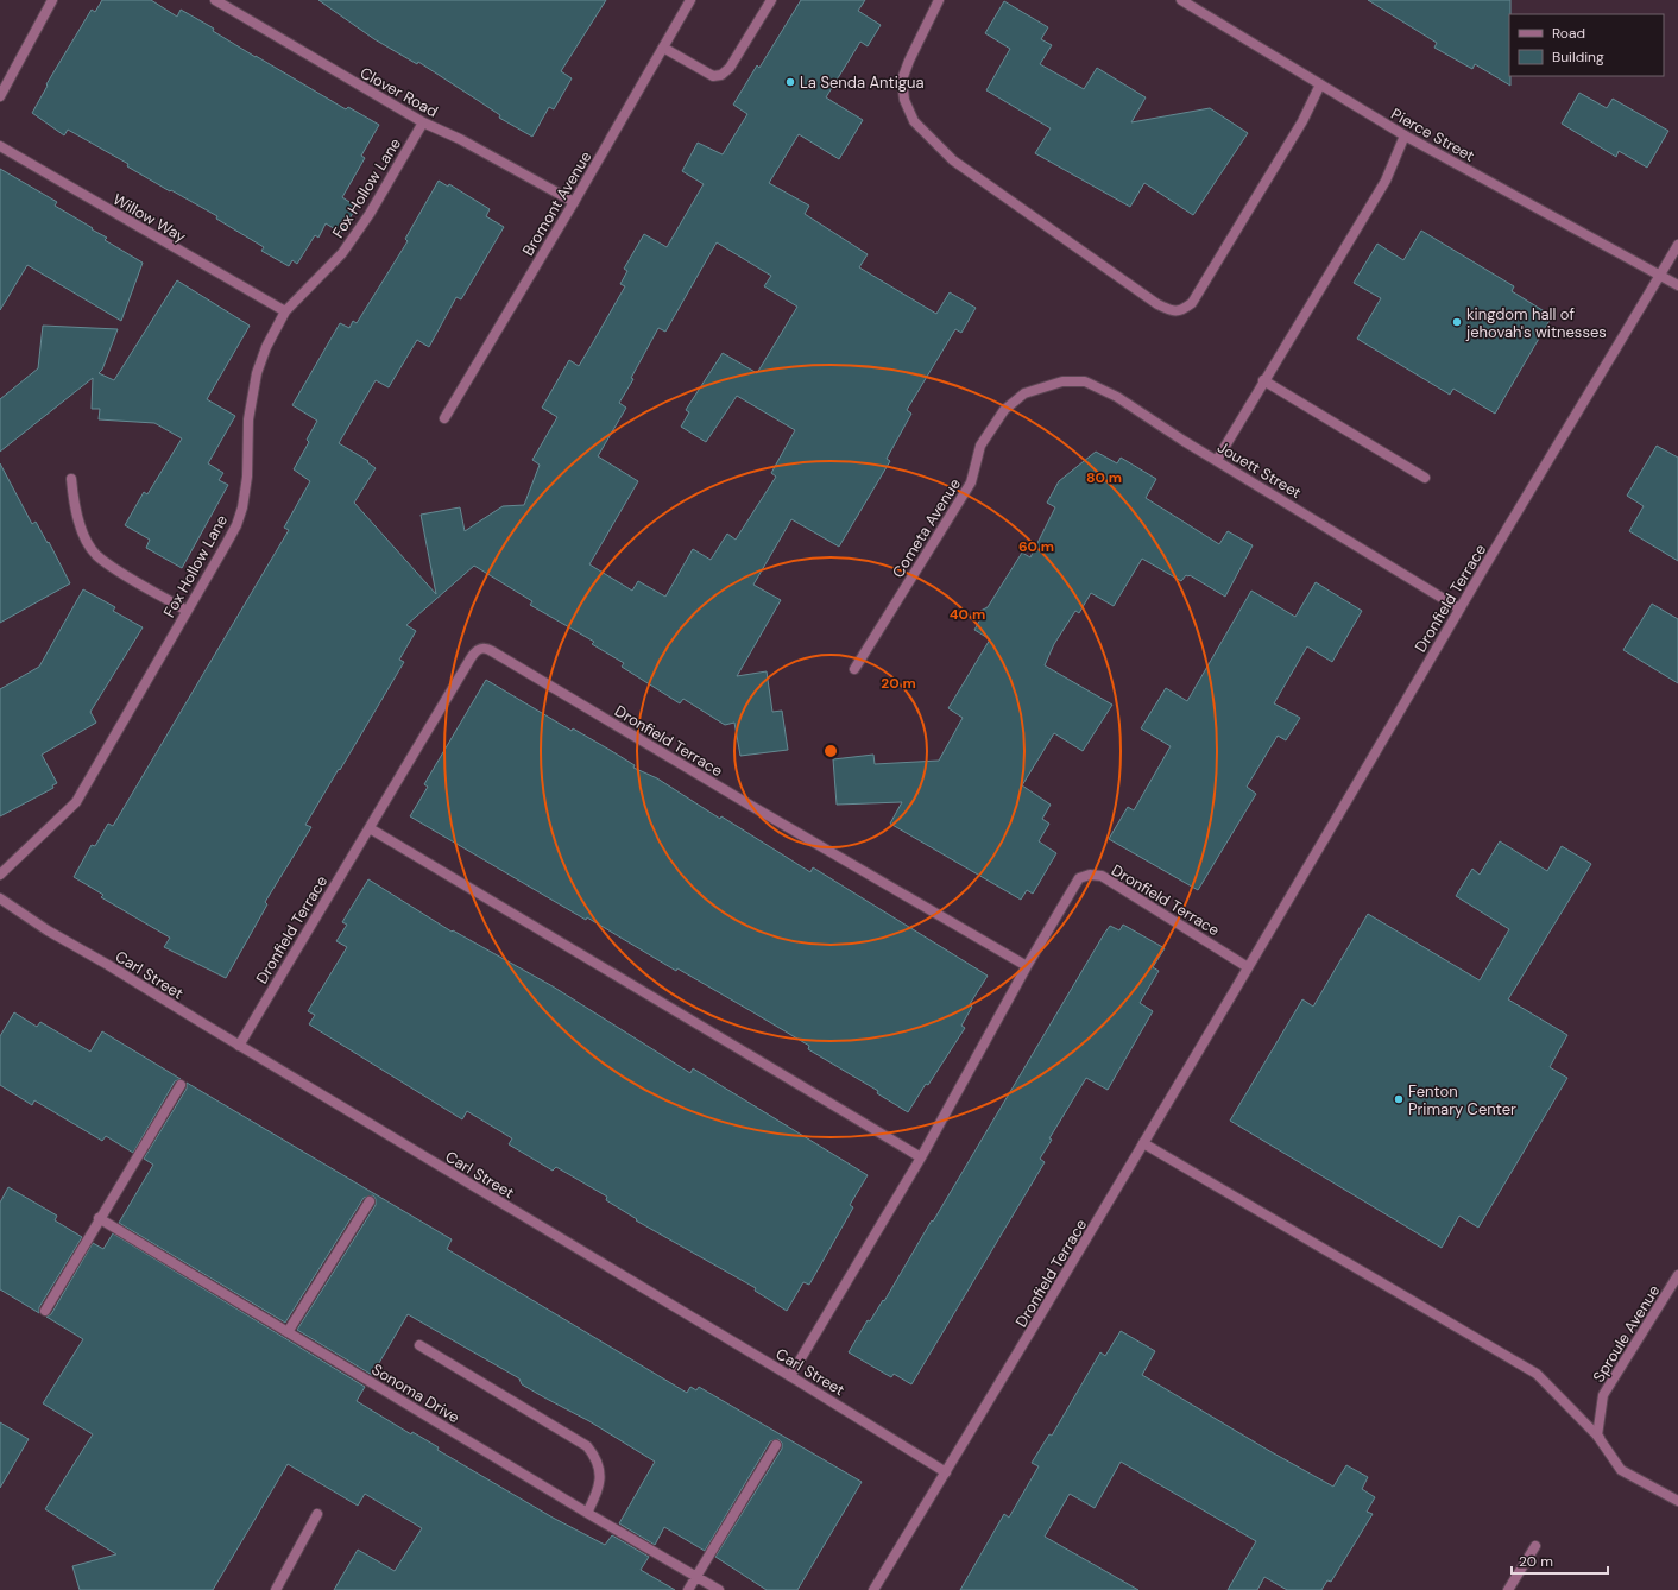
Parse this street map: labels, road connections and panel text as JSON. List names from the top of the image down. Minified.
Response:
{"streets":{"street":["Clover Road","Pierce Street","Fox Hollow Lane","Bromont Avenue","Willow Way","Jouett Street","Cometa Avenue","Dronfield Terrace","Carl Street","Sproule Avenue","Sonoma Drive"]},"crossings":[["Clover Road","Fox Hollow Lane"],["Clover Road","Bromont Avenue"],["Pierce Street","Dronfield Terrace"],["Fox Hollow Lane","Willow Way"],["Jouett Street","Cometa Avenue"],["Jouett Street","Dronfield Terrace"],["Dronfield Terrace","Carl Street"]],"places":["La Senda Antigua","kingdom hall of jehovah's witnesses","Fenton Primary Center"],"legend":["Road","Building"],"scale_bar":"20 m","rings":["80 m","60 m","40 m","20 m"]}
